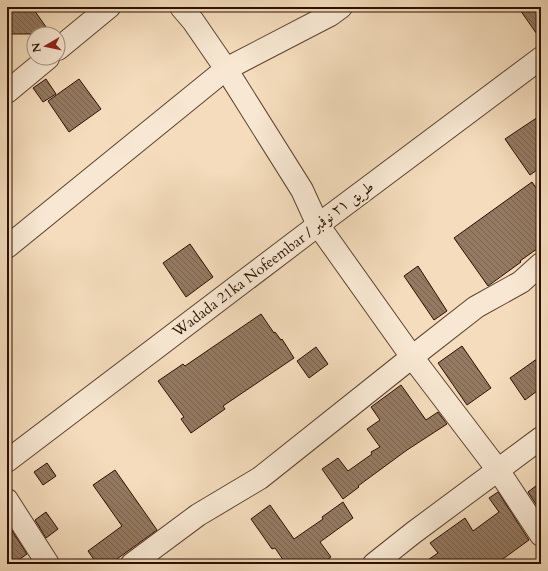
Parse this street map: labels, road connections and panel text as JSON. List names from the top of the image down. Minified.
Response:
{"streets":{"street":["Wadada 21ka Nofeembar / طريق ٢١ نوفمبر"]},"north":"left"}
